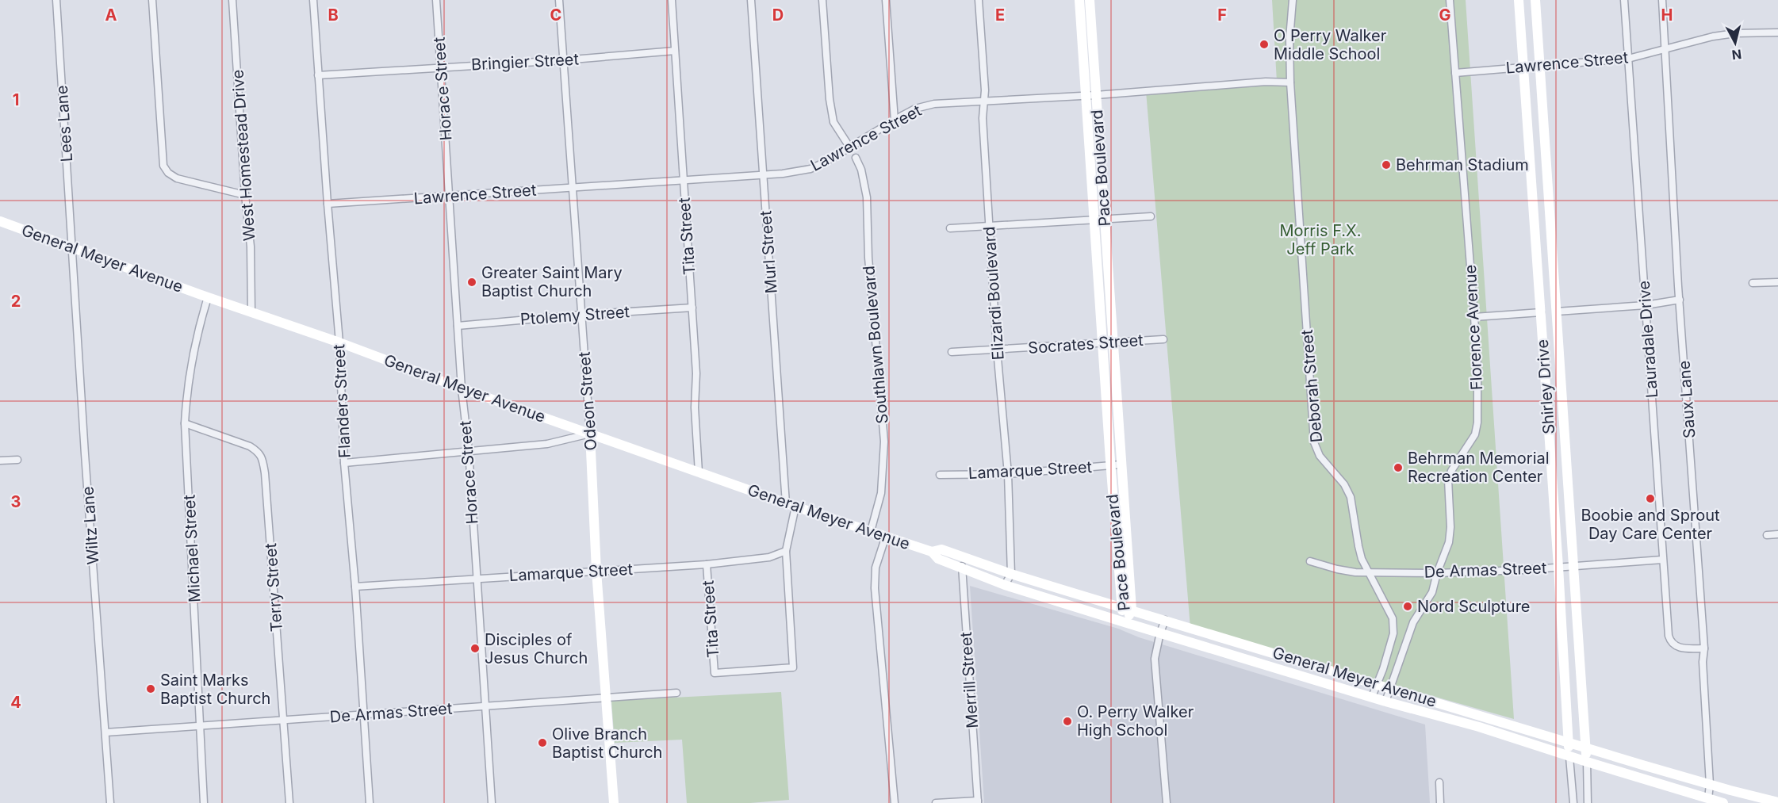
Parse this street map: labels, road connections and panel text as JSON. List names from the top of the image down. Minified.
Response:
{"streets":{"street":["Bringier Street","Lawrence Street","Horace Street","Lees Lane","West Homestead Drive","Pace Boulevard","Tita Street","Murl Street","General Meyer Avenue","Elizardi Boulevard","Ptolemy Street","Florence Avenue","Lauradale Drive","Socrates Street","Southlawn Boulevard","Deborah Street","Shirley Drive","Saux Lane","Flanders Street","Odeon Street","Lamarque Street","Wiltz Lane","Michael Street","De Armas Street","Terry Street","Merrill Street"]},"crossings":[["Bringier Street","Horace Street"],["Bringier Street","Tita Street"],["Bringier Street","Flanders Street"],["Bringier Street","Odeon Street"],["Lawrence Street","Horace Street"],["Lawrence Street","Pace Boulevard"],["Lawrence Street","Tita Street"],["Lawrence Street","Murl Street"],["Lawrence Street","Elizardi Boulevard"],["Lawrence Street","Florence Avenue"],["Lawrence Street","Lauradale Drive"],["Lawrence Street","Deborah Street"],["Lawrence Street","Shirley Drive"],["Lawrence Street","Saux Lane"],["Lawrence Street","Flanders Street"],["Lawrence Street","Odeon Street"],["Horace Street","General Meyer Avenue"],["Horace Street","Ptolemy Street"],["Horace Street","Lamarque Street"],["Horace Street","De Armas Street"],["Lees Lane","General Meyer Avenue"],["Lees Lane","Wiltz Lane"],["West Homestead Drive","General Meyer Avenue"],["Pace Boulevard","General Meyer Avenue"],["Pace Boulevard","Socrates Street"],["Pace Boulevard","Lamarque Street"],["Tita Street","Murl Street"],["Tita Street","General Meyer Avenue"],["Tita Street","Ptolemy Street"],["Tita Street","Lamarque Street"],["Murl Street","General Meyer Avenue"],["Murl Street","Lamarque Street"],["General Meyer Avenue","Elizardi Boulevard"],["General Meyer Avenue","Florence Avenue"],["General Meyer Avenue","Southlawn Boulevard"],["General Meyer Avenue","Deborah Street"],["General Meyer Avenue","Shirley Drive"],["General Meyer Avenue","Saux Lane"],["General Meyer Avenue","Flanders Street"],["General Meyer Avenue","Odeon Street"],["General Meyer Avenue","Wiltz Lane"],["General Meyer Avenue","Michael Street"],["General Meyer Avenue","Merrill Street"],["Elizardi Boulevard","Socrates Street"],["Elizardi Boulevard","Lamarque Street"],["Ptolemy Street","Odeon Street"],["Florence Avenue","De Armas Street"],["Lauradale Drive","Saux Lane"],["Lauradale Drive","De Armas Street"],["Deborah Street","De Armas Street"],["Shirley Drive","De Armas Street"],["Flanders Street","Lamarque Street"],["Flanders Street","De Armas Street"],["Odeon Street","Lamarque Street"],["Odeon Street","De Armas Street"],["Wiltz Lane","De Armas Street"],["Michael Street","De Armas Street"],["Michael Street","Terry Street"],["De Armas Street","Terry Street"]],"parks":["Morris F.X. Jeff Park"],"places":["O Perry Walker Middle School","Behrman Stadium","Greater Saint Mary Baptist Church","Behrman Memorial Recreation Center","Boobie and Sprout Day Care Center","Nord Sculpture","Disciples of Jesus Church","Saint Marks Baptist Church","O. Perry Walker High School","Olive Branch Baptist Church"],"north":"bottom","grid":{"columns":["A","B","C","D","E","F","G","H"],"rows":["1","2","3","4"]}}
